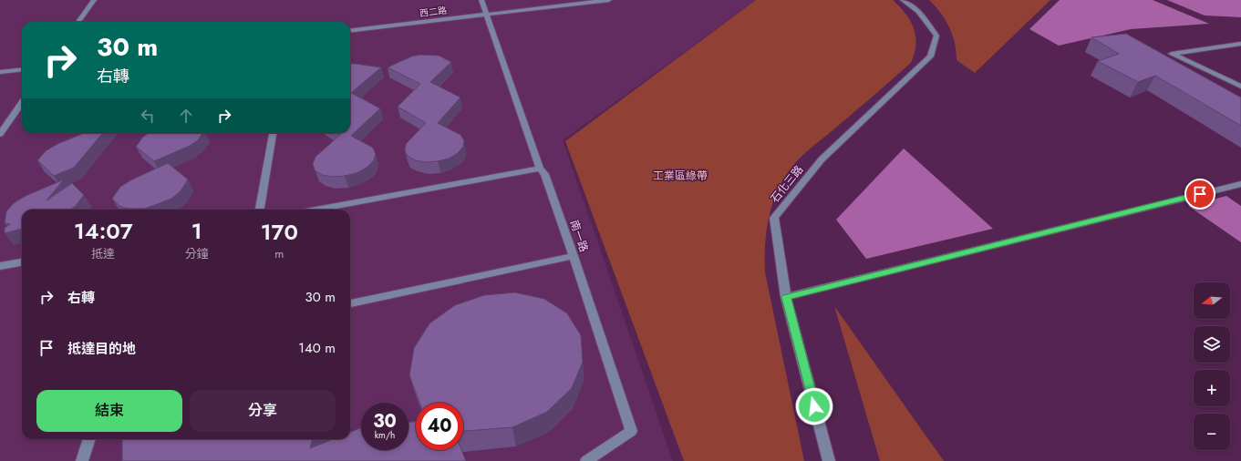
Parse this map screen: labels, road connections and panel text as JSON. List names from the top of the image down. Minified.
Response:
{"streets":{"street":["西二路","石化三路","南一路"]},"crossings":[["西二路","南一路"]],"parks":["工業區綠帶"],"north":"left","page":{"turn":["30 m","右轉"],"eta":["14:07","抵達","1","分鐘","170","m"],"list":[{"name":"右轉","value":"30 m"},{"name":"抵達目的地","value":"140 m"}],"map_buttons":["+","−"],"buttons":["結束","分享"],"speed":"30 km/h","limit":"40"}}
